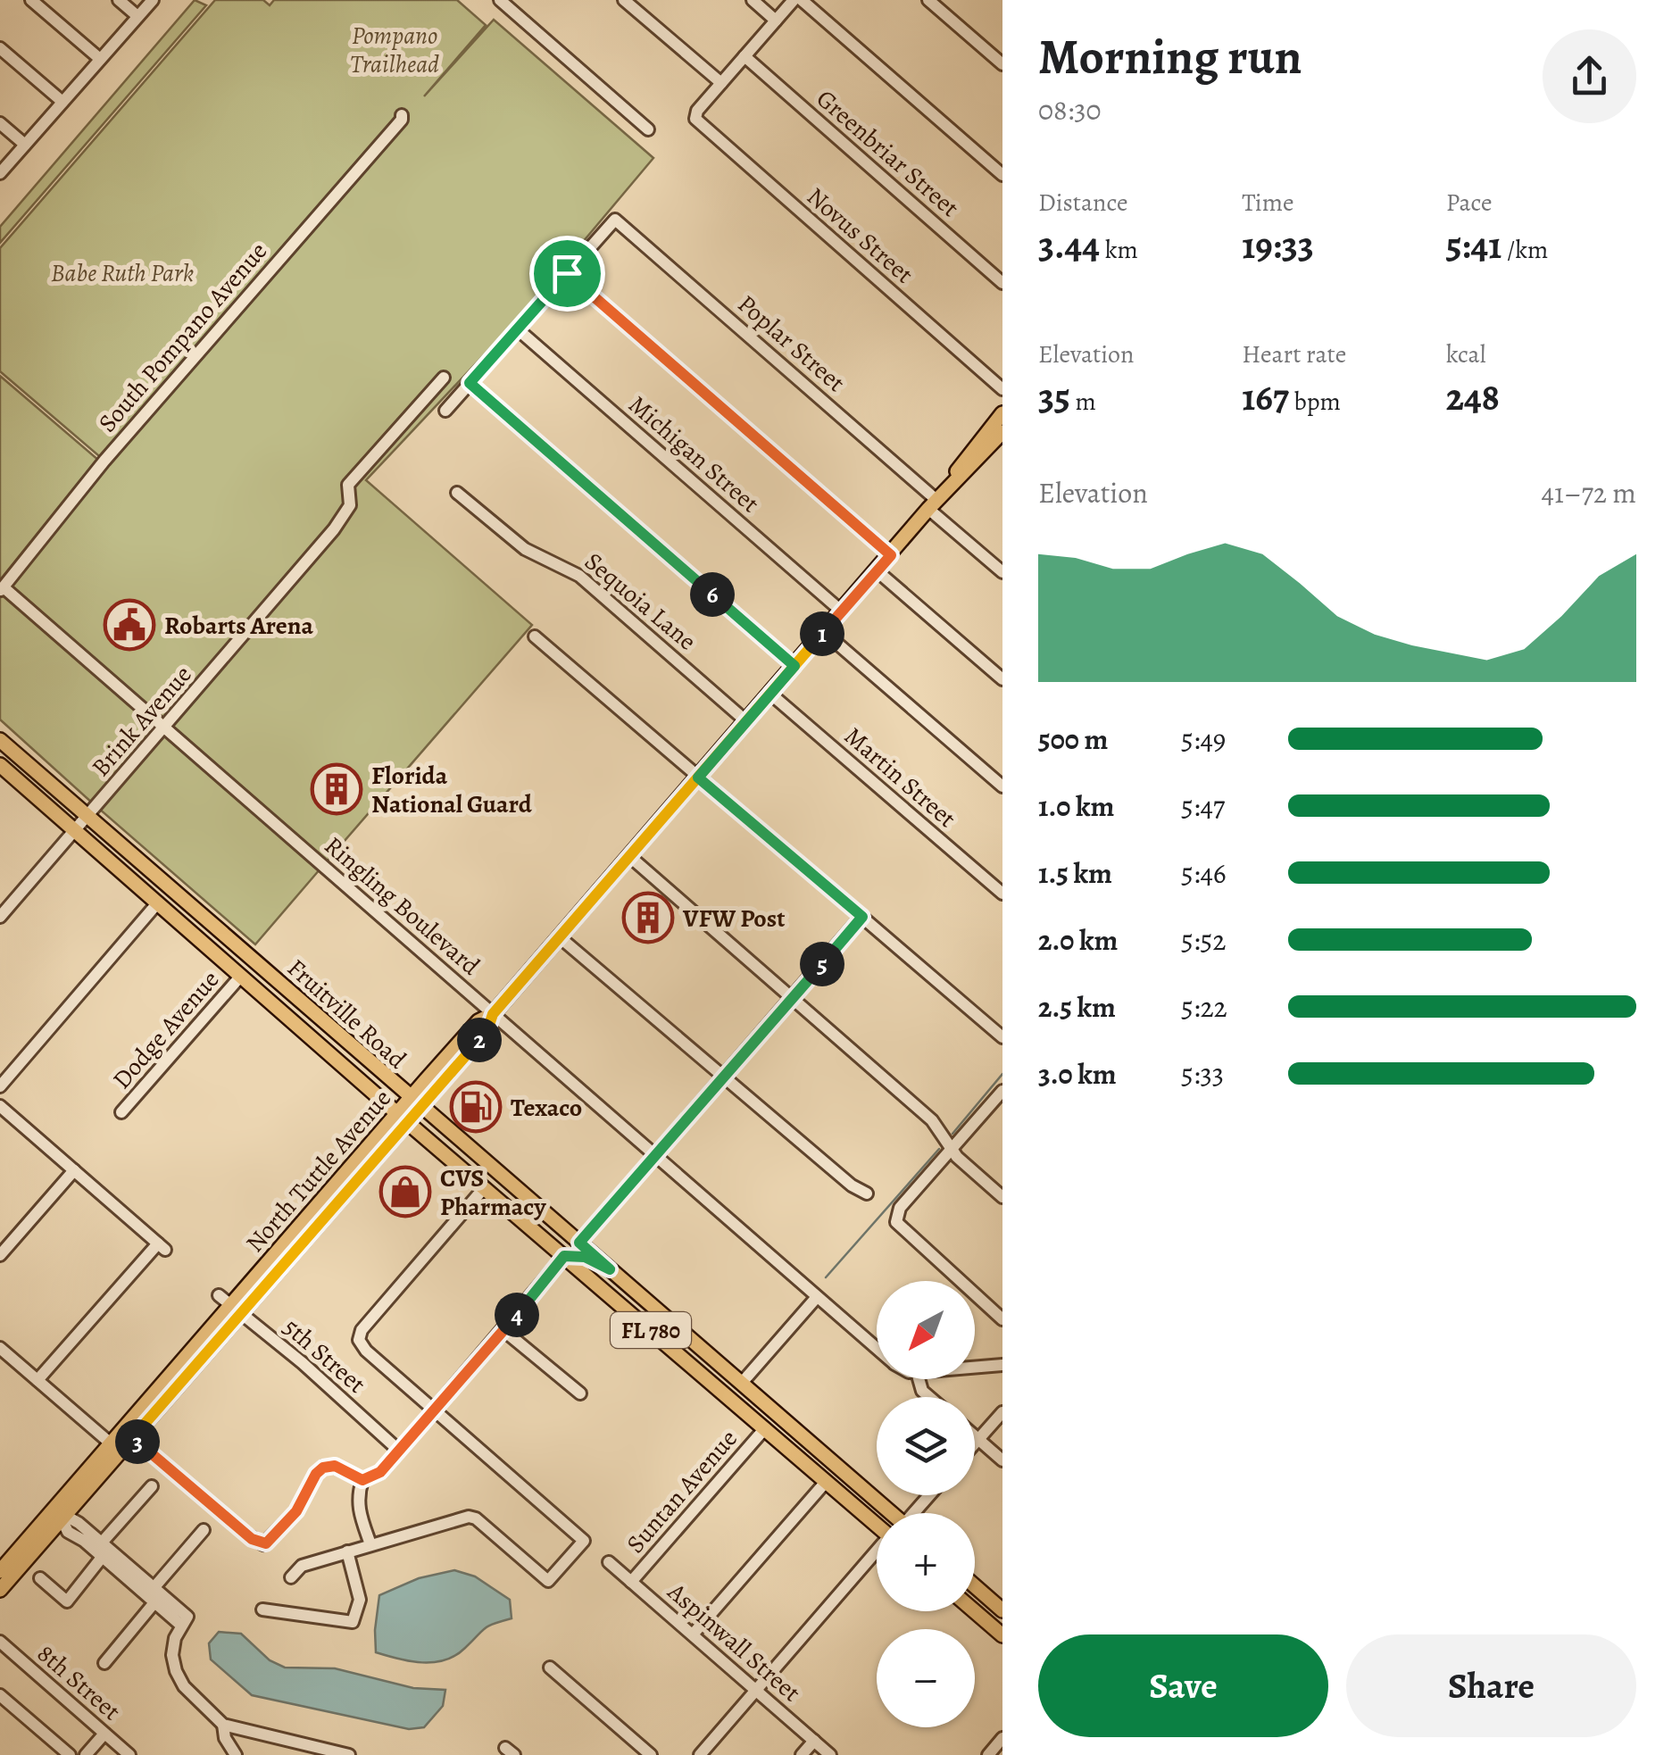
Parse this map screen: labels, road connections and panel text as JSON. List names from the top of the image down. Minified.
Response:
{"streets":{"main road":["Fruitville Road","North Tuttle Avenue","FL 780"],"street":["Greenbriar Street","Novus Street","South Pompano Avenue","Poplar Street","Michigan Street","Sequoia Lane","Brink Avenue","Martin Street","Ringling Boulevard","Dodge Avenue","5th Street","Suntan Avenue","Aspinwall Street","8th Street"]},"crossings":[["South Pompano Avenue","Ringling Boulevard"],["Poplar Street","North Tuttle Avenue"],["Michigan Street","North Tuttle Avenue"],["Sequoia Lane","North Tuttle Avenue"],["Brink Avenue","Ringling Boulevard"],["Brink Avenue","Fruitville Road"],["Martin Street","North Tuttle Avenue"],["Ringling Boulevard","North Tuttle Avenue"],["Fruitville Road","Dodge Avenue"],["Fruitville Road","North Tuttle Avenue"],["Fruitville Road","Suntan Avenue"],["North Tuttle Avenue","5th Street"],["Suntan Avenue","Aspinwall Street"]],"parks":["Pompano Trailhead","Babe Ruth Park"],"places":{"public building":["Robarts Arena"],"building":["Florida National Guard","VFW Post"],"fuel station":["Texaco"],"shop":["CVS Pharmacy"]},"north":"bottom left","page":{"heading":["Morning run","08:30"],"stats":[["Distance","3.44 km"],["Time","19:33"],["Pace","5:41 /km"],["Elevation","35 m"],["Heart rate","167 bpm"],["kcal","248"]],"chart":["Elevation","41–72 m"],"pins":["6","1","5","2","4","3"],"list":[{"name":"500 m","note":"5:49"},{"name":"1.0 km","note":"5:47"},{"name":"1.5 km","note":"5:46"},{"name":"2.0 km","note":"5:52"},{"name":"2.5 km","note":"5:22"},{"name":"3.0 km","note":"5:33"}],"map_buttons":["+","−"],"buttons":["Save","Share"]}}
